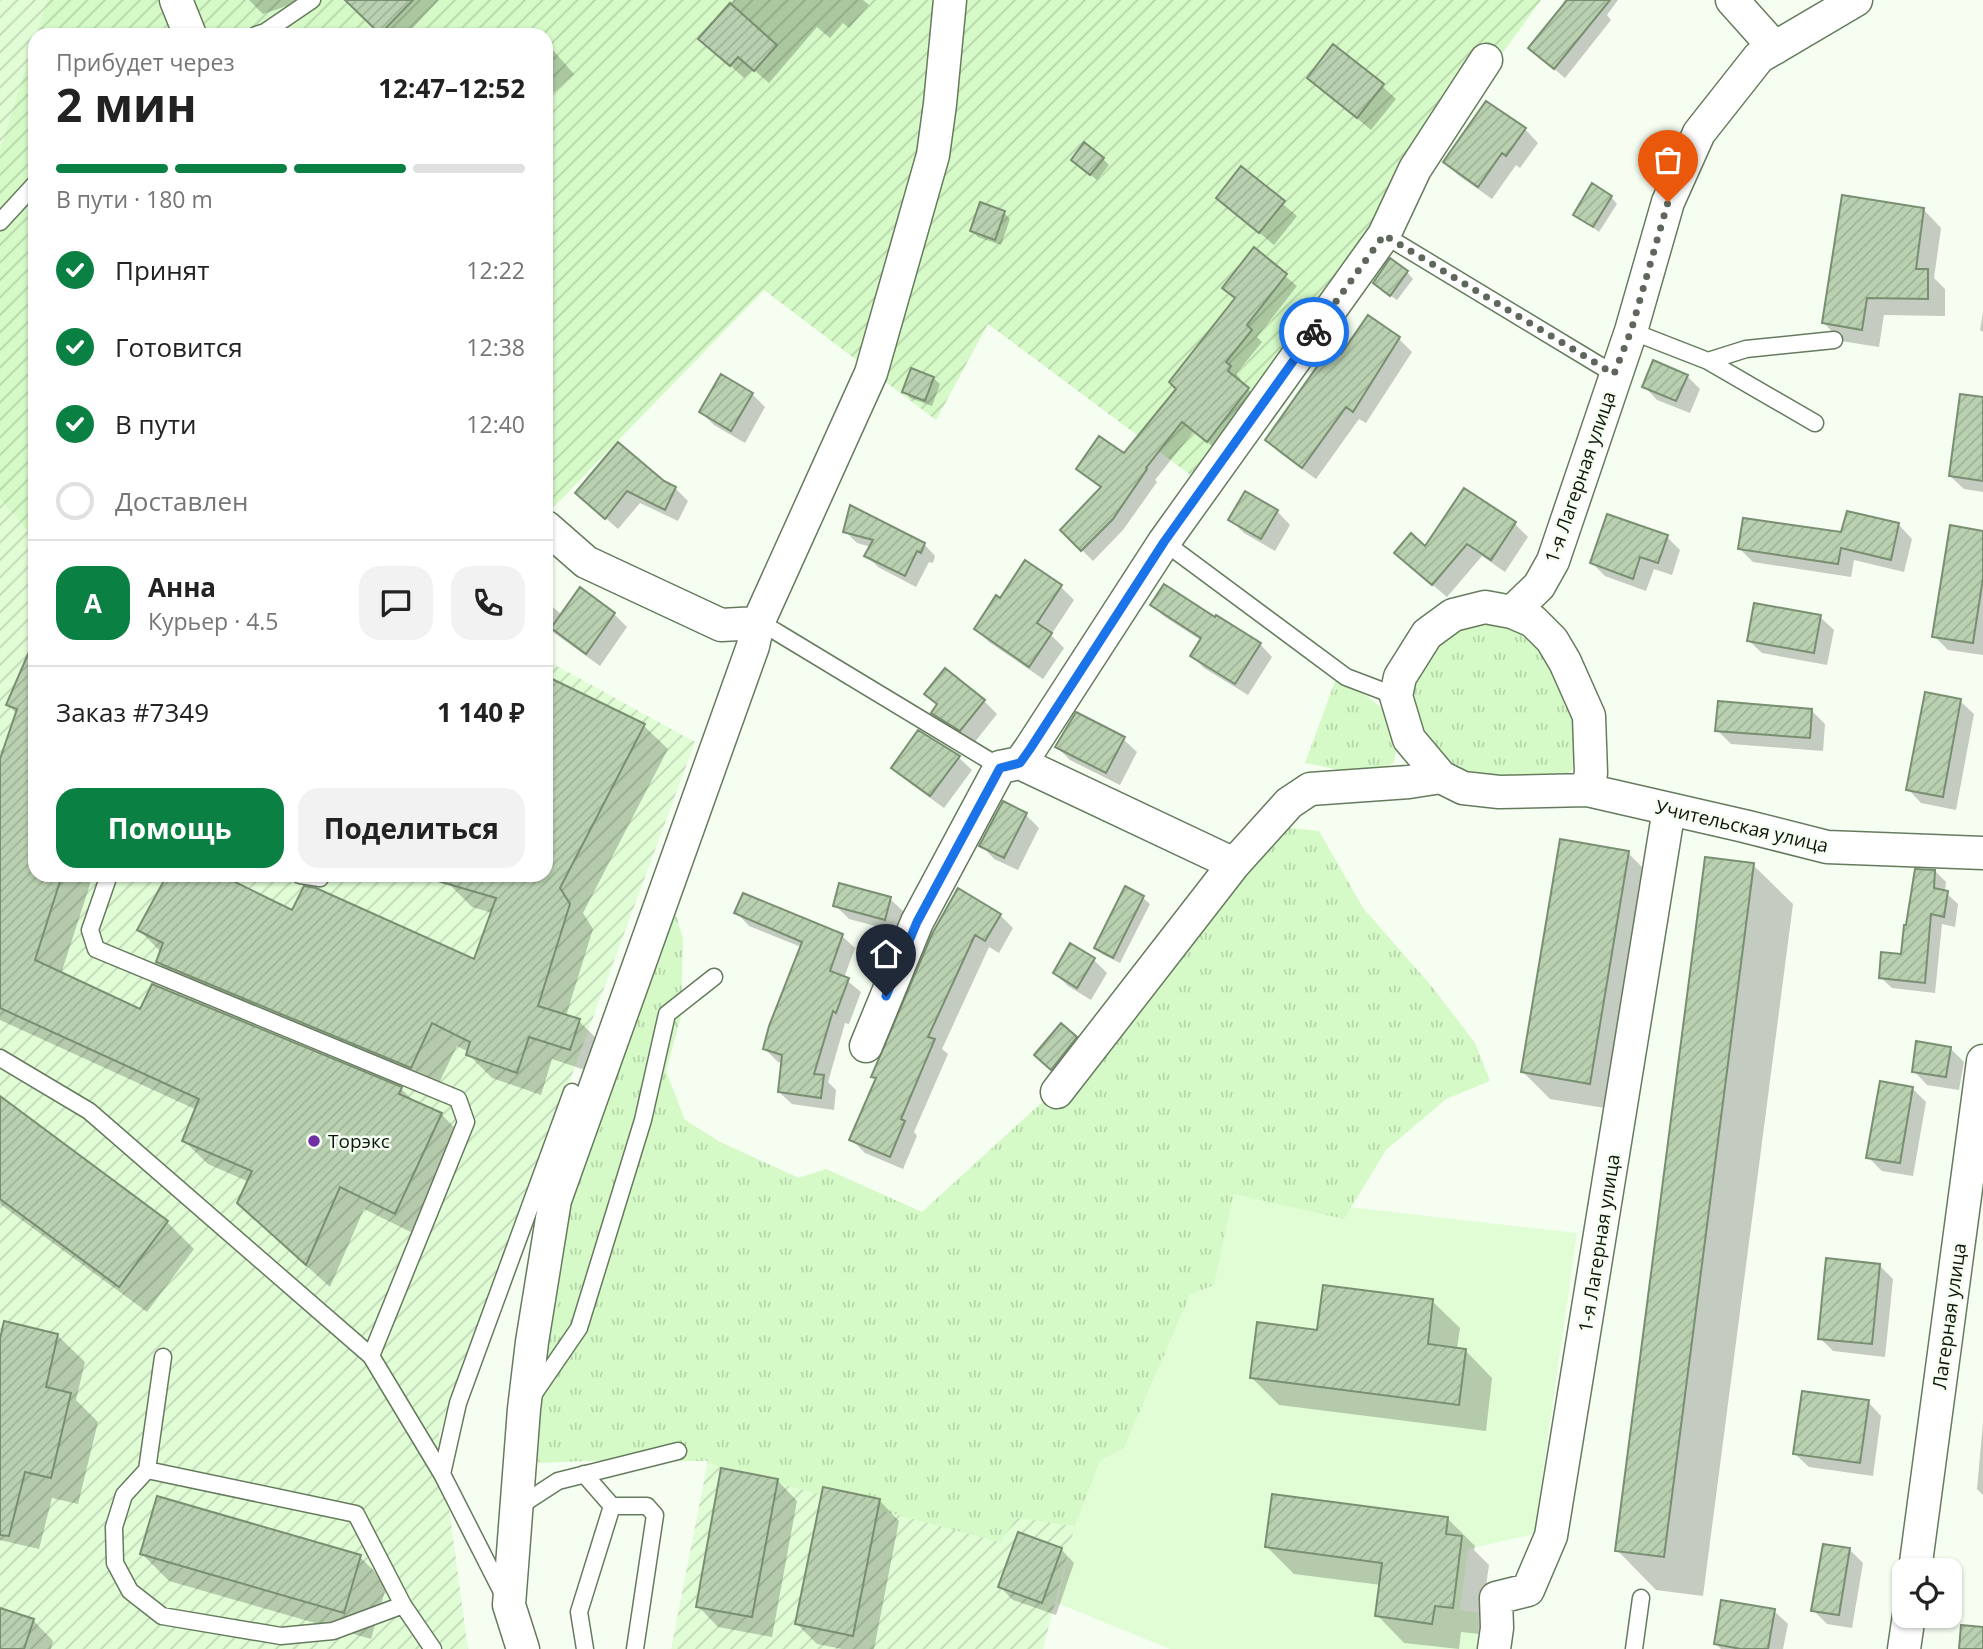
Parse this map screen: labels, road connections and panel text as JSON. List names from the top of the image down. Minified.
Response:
{"streets":{"street":["1-я Лагерная улица","Учительская улица","Лагерная улица"]},"crossings":[["1-я Лагерная улица","Учительская улица"]],"places":["Торэкс"],"page":{"heading":["2 мин","Прибудет через","12:47–12:52"],"panel":["Анна","Курьер · 4.5","Заказ #7349","1 140 ₽"],"bar":"В пути · 180 m","list":[["Принят","12:22"],["Готовится","12:38"],["В пути","12:40"],"Доставлен"],"round":"А","buttons":["Помощь","Поделиться"]}}
